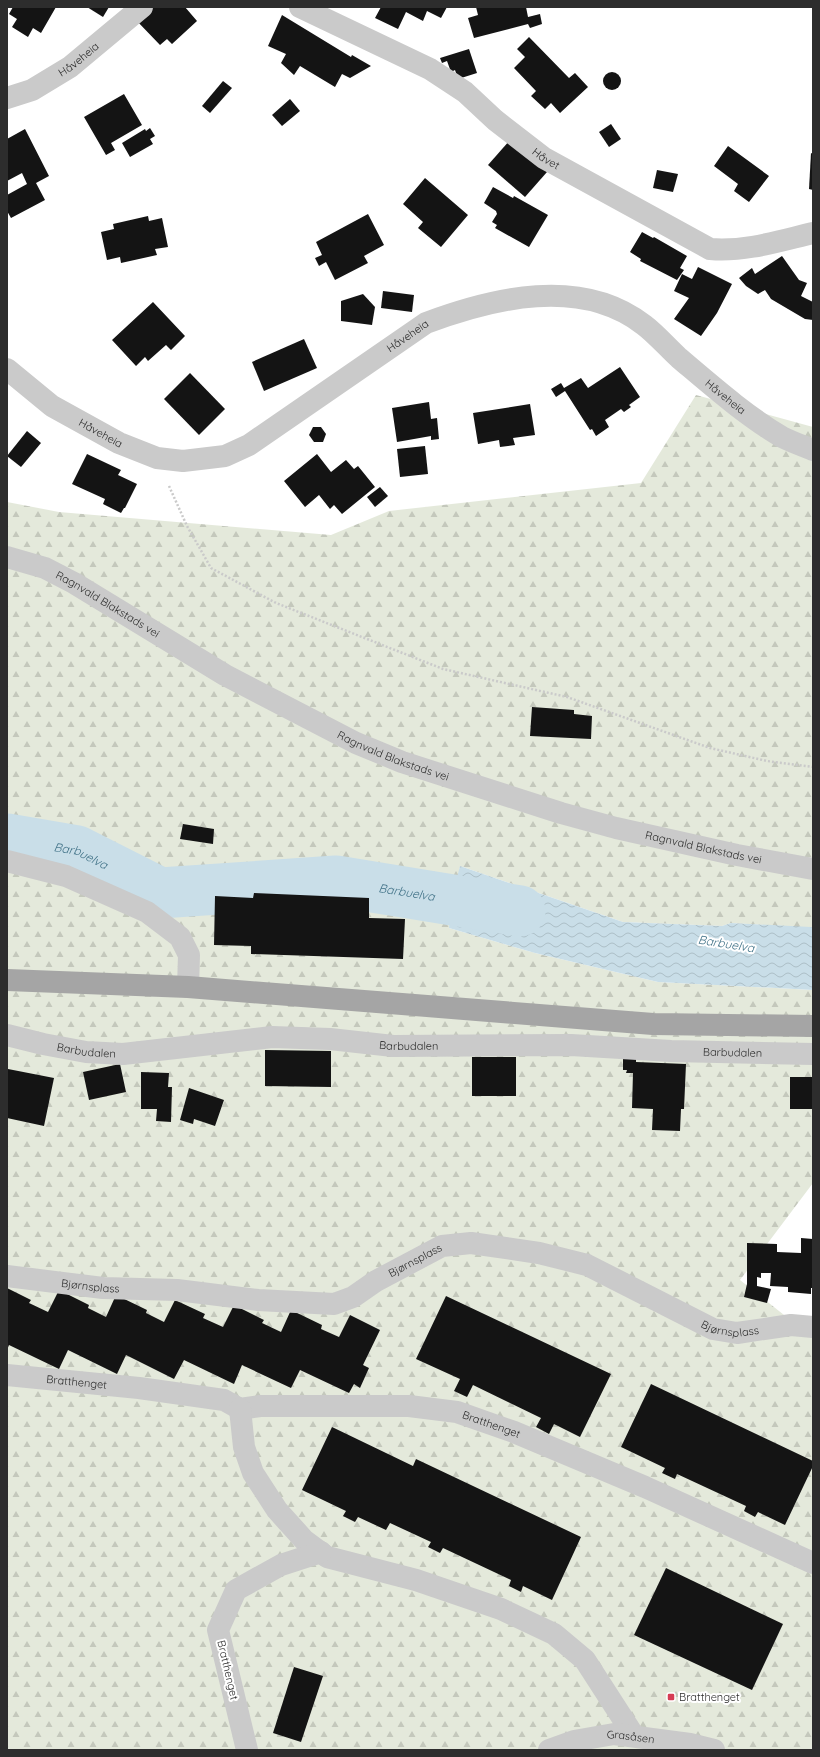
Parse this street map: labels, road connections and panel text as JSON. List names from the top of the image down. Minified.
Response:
{"streets":{"street":["Håveheia","Håvet","Ragnvald Blakstads vei","Barbudalen","Bjørnsplass","Bratthenget","Grasåsen"]},"water":["Barbuelva"],"places":{"transit":["Bratthenget"]}}
